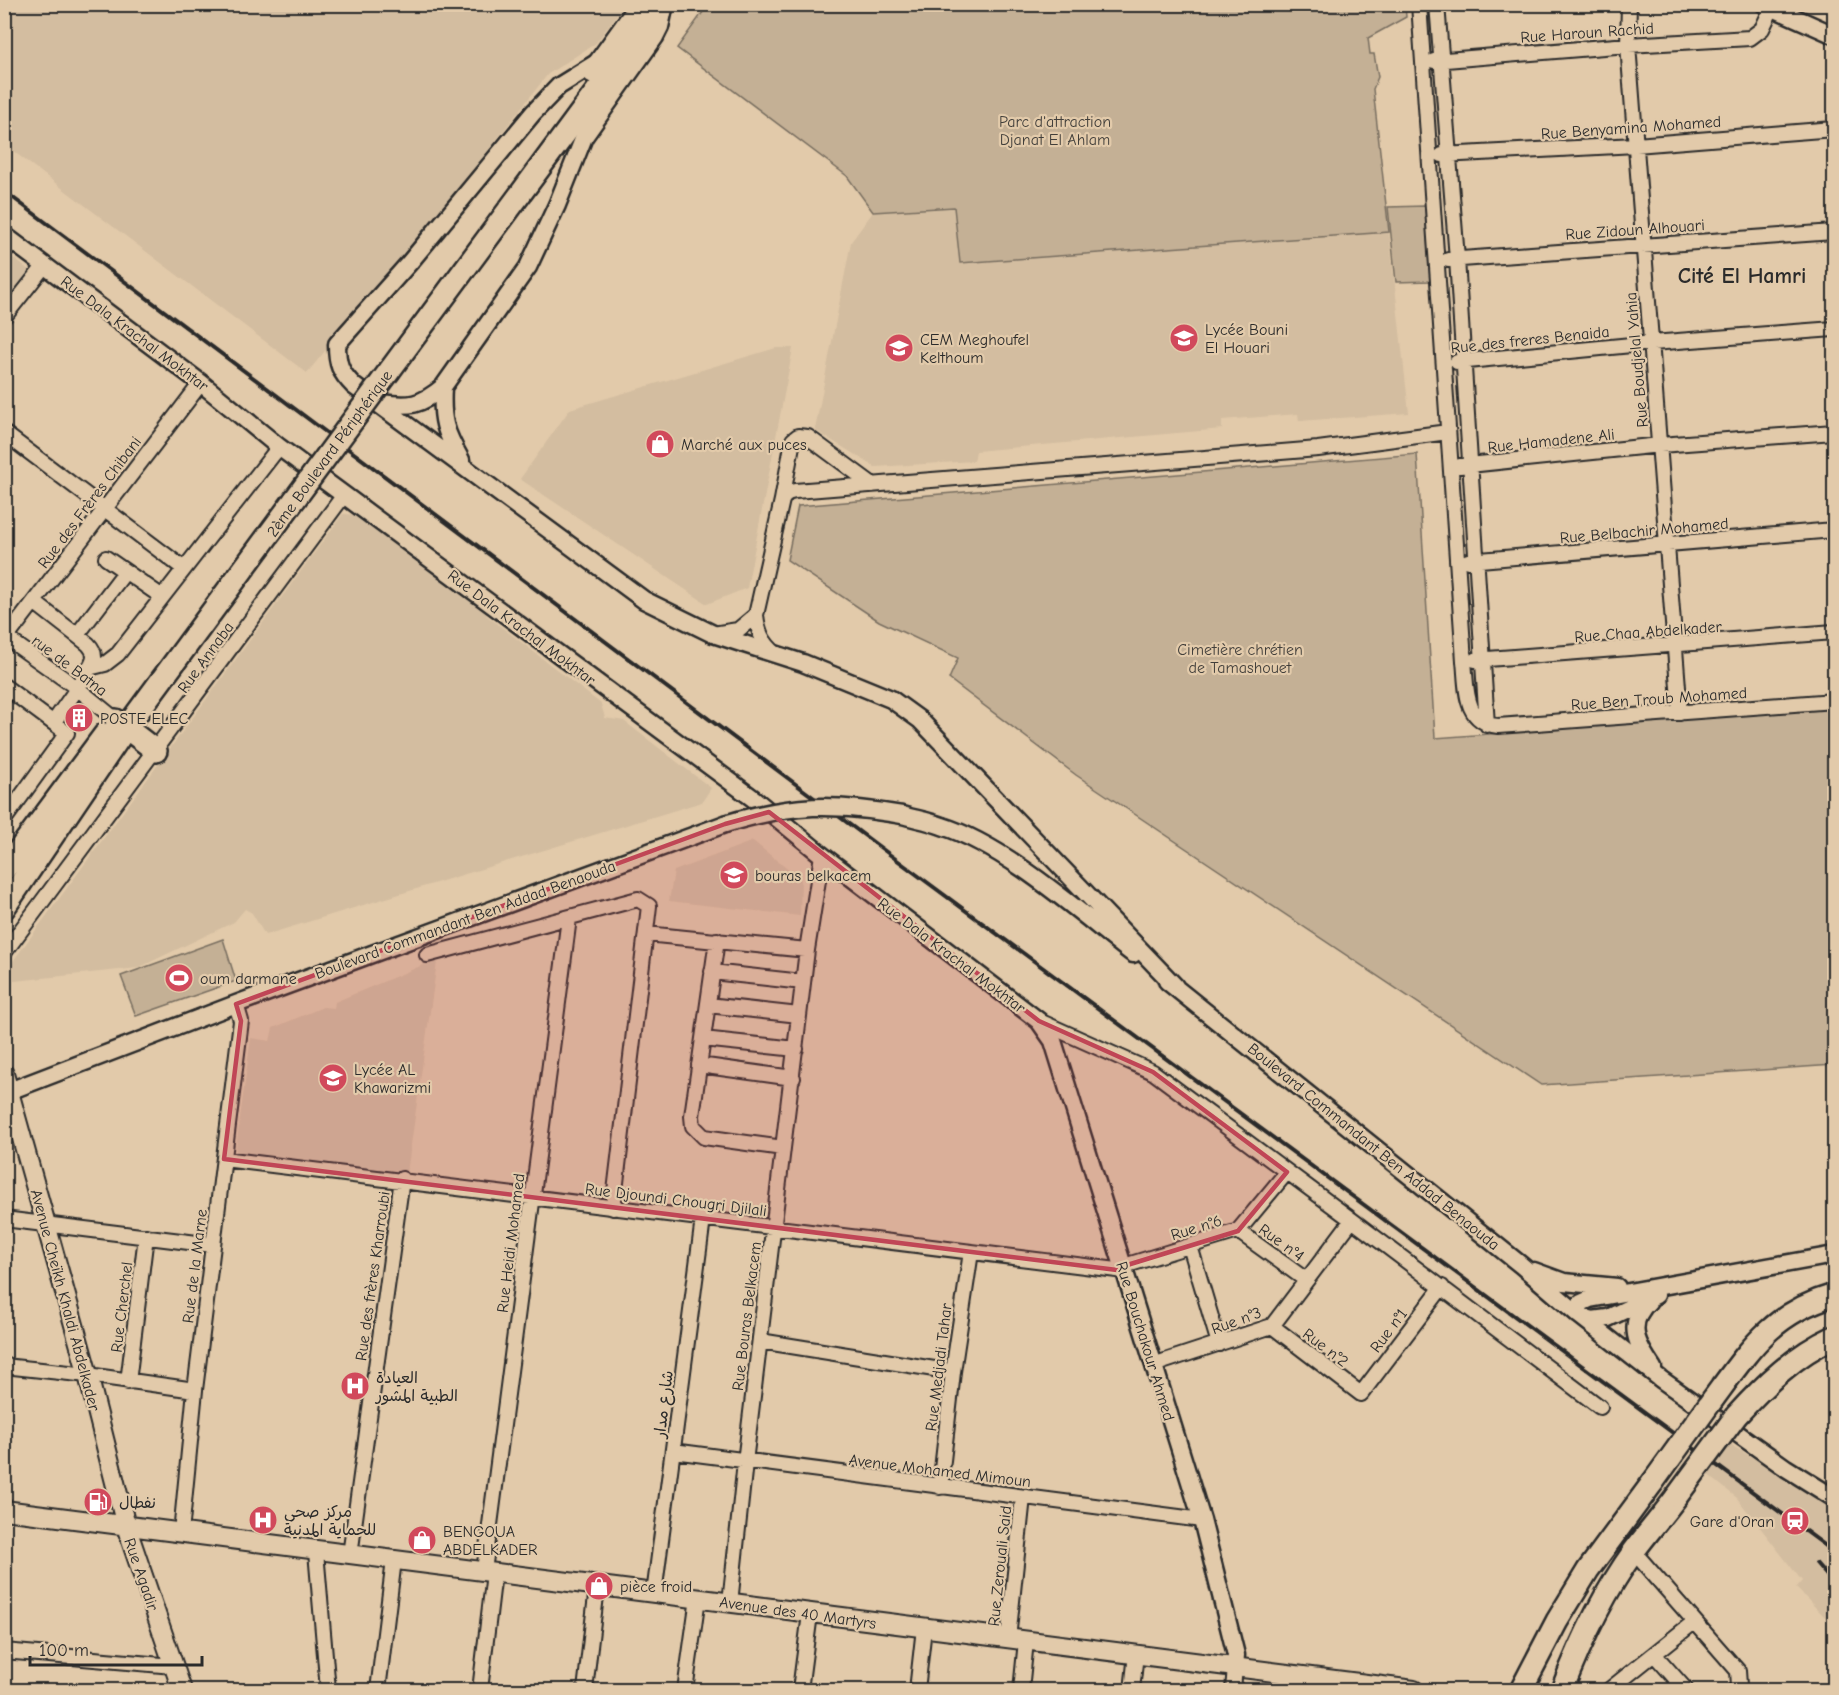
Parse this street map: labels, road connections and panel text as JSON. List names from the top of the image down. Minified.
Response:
{"streets":{"main road":["2ème Boulevard Périphérique","Avenue Cheïkh Khaldi Abdelkader","Rue Agadir","Avenue des 40 Martyrs"],"street":["Rue Haroun Rachid","Rue Benyamina Mohamed","Rue Zidoun Alhouari","Rue Dala Krachal Mokhtar","Rue des freres Benaida","Rue Boudjelal Yahia","Rue Hamadene Ali","Rue des Frères Chibani","Rue Belbachir Mohamed","Rue Chaa Abdelkader","Rue Annaba","rue de Batna","Rue Ben Troub Mohamed","Boulevard Commandant Ben Addad Benaouda","Rue Djoundi Chougri Djilali","Rue n°6","Rue n°4","Rue Heidi Mohamed","Rue de la Marne","Rue des frères Kharroubi","Rue Cherchel","Rue Bouras Belkacem","Rue n°3","Rue n°1","Rue Bouchakour Ahmed","Rue n°2","Rue Medjadi Tahar","شارع مدار","Avenue Mohamed Mimoun","Rue Zerouali Said"]},"crossings":[["Rue Haroun Rachid","Rue Boudjelal Yahia"],["Rue Benyamina Mohamed","Rue Boudjelal Yahia"],["Rue Zidoun Alhouari","Rue Boudjelal Yahia"],["Rue Dala Krachal Mokhtar","Rue des Frères Chibani"],["Rue Dala Krachal Mokhtar","Rue Annaba"],["Rue Dala Krachal Mokhtar","Rue Bouras Belkacem"],["Rue Dala Krachal Mokhtar","Rue Bouchakour Ahmed"],["Rue des freres Benaida","Rue Boudjelal Yahia"],["Rue Boudjelal Yahia","Rue Hamadene Ali"],["Rue Boudjelal Yahia","Rue Belbachir Mohamed"],["Rue Boudjelal Yahia","Rue Chaa Abdelkader"],["Rue Boudjelal Yahia","Rue Ben Troub Mohamed"],["2ème Boulevard Périphérique","rue de Batna"],["Rue des Frères Chibani","rue de Batna"],["Boulevard Commandant Ben Addad Benaouda","Rue de la Marne"],["Boulevard Commandant Ben Addad Benaouda","Avenue Cheïkh Khaldi Abdelkader"],["Rue Djoundi Chougri Djilali","Rue n°6"],["Rue Djoundi Chougri Djilali","Rue Heidi Mohamed"],["Rue Djoundi Chougri Djilali","Rue de la Marne"],["Rue Djoundi Chougri Djilali","Rue des frères Kharroubi"],["Rue Djoundi Chougri Djilali","Rue Bouras Belkacem"],["Rue Djoundi Chougri Djilali","Rue Bouchakour Ahmed"],["Rue Djoundi Chougri Djilali","Rue Medjadi Tahar"],["Rue Djoundi Chougri Djilali","شارع مدار"],["Rue n°6","Rue n°4"],["Rue n°6","Rue Bouchakour Ahmed"],["Rue n°4","Rue n°3"],["Rue Heidi Mohamed","Avenue des 40 Martyrs"],["Rue de la Marne","Avenue des 40 Martyrs"],["Rue des frères Kharroubi","Avenue des 40 Martyrs"],["Avenue Cheïkh Khaldi Abdelkader","Rue Agadir"],["Avenue Cheïkh Khaldi Abdelkader","Avenue des 40 Martyrs"],["Rue Bouras Belkacem","Avenue Mohamed Mimoun"],["Rue Bouras Belkacem","Avenue des 40 Martyrs"],["Rue n°3","Rue Bouchakour Ahmed"],["Rue n°3","Rue n°2"],["Rue n°1","Rue n°2"],["Rue Bouchakour Ahmed","Avenue Mohamed Mimoun"],["Rue Bouchakour Ahmed","Avenue des 40 Martyrs"],["Rue Medjadi Tahar","Avenue Mohamed Mimoun"],["شارع مدار","Avenue Mohamed Mimoun"],["شارع مدار","Avenue des 40 Martyrs"],["Avenue Mohamed Mimoun","Rue Zerouali Said"],["Rue Zerouali Said","Avenue des 40 Martyrs"],["Rue Agadir","Avenue des 40 Martyrs"]],"districts":["Cité El Hamri"],"parks":["Parc d'attraction Djanat El Ahlam","Cimetière chrétien de Tamashouet"],"places":{"school or university":["Lycée Bouni El Houari","CEM Meghoufel Kelthoum","bouras belkacem","Lycée AL Khawarizmi"],"shop":["Marché aux puces","BENGOUA ABDELKADER","pièce froid"],"building":["POSTE ELEC"],"sports":["oum darmane"],"hospital":["العيادة الطبية المشور","مركز صحي للحماية المدنية"],"fuel station":["نفطال"],"station":["Gare d'Oran"]},"scale_bar":"100 m"}
